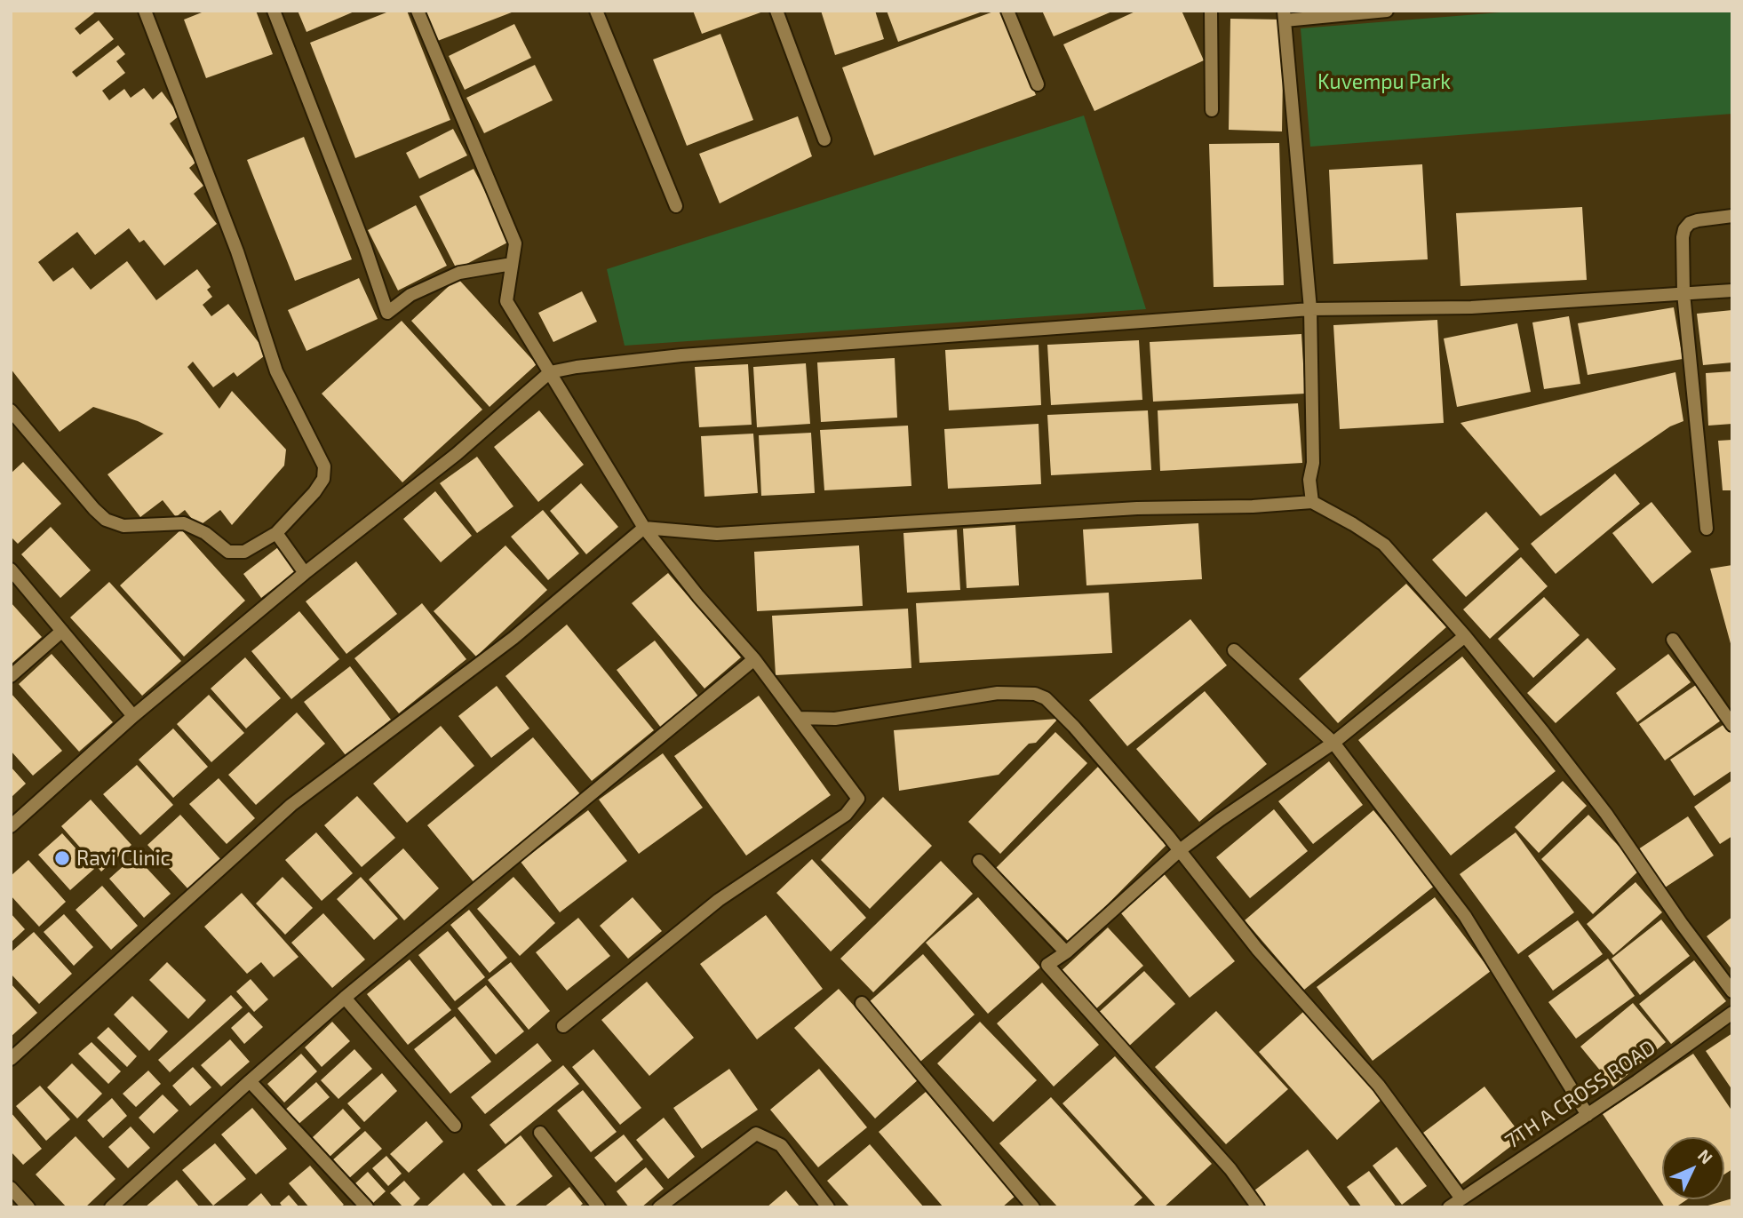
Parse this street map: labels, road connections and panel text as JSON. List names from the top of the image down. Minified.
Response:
{"streets":{"street":["7TH A CROSS ROAD"]},"parks":["Kuvempu Park"],"places":["Ravi Clinic"],"north":"top right"}
